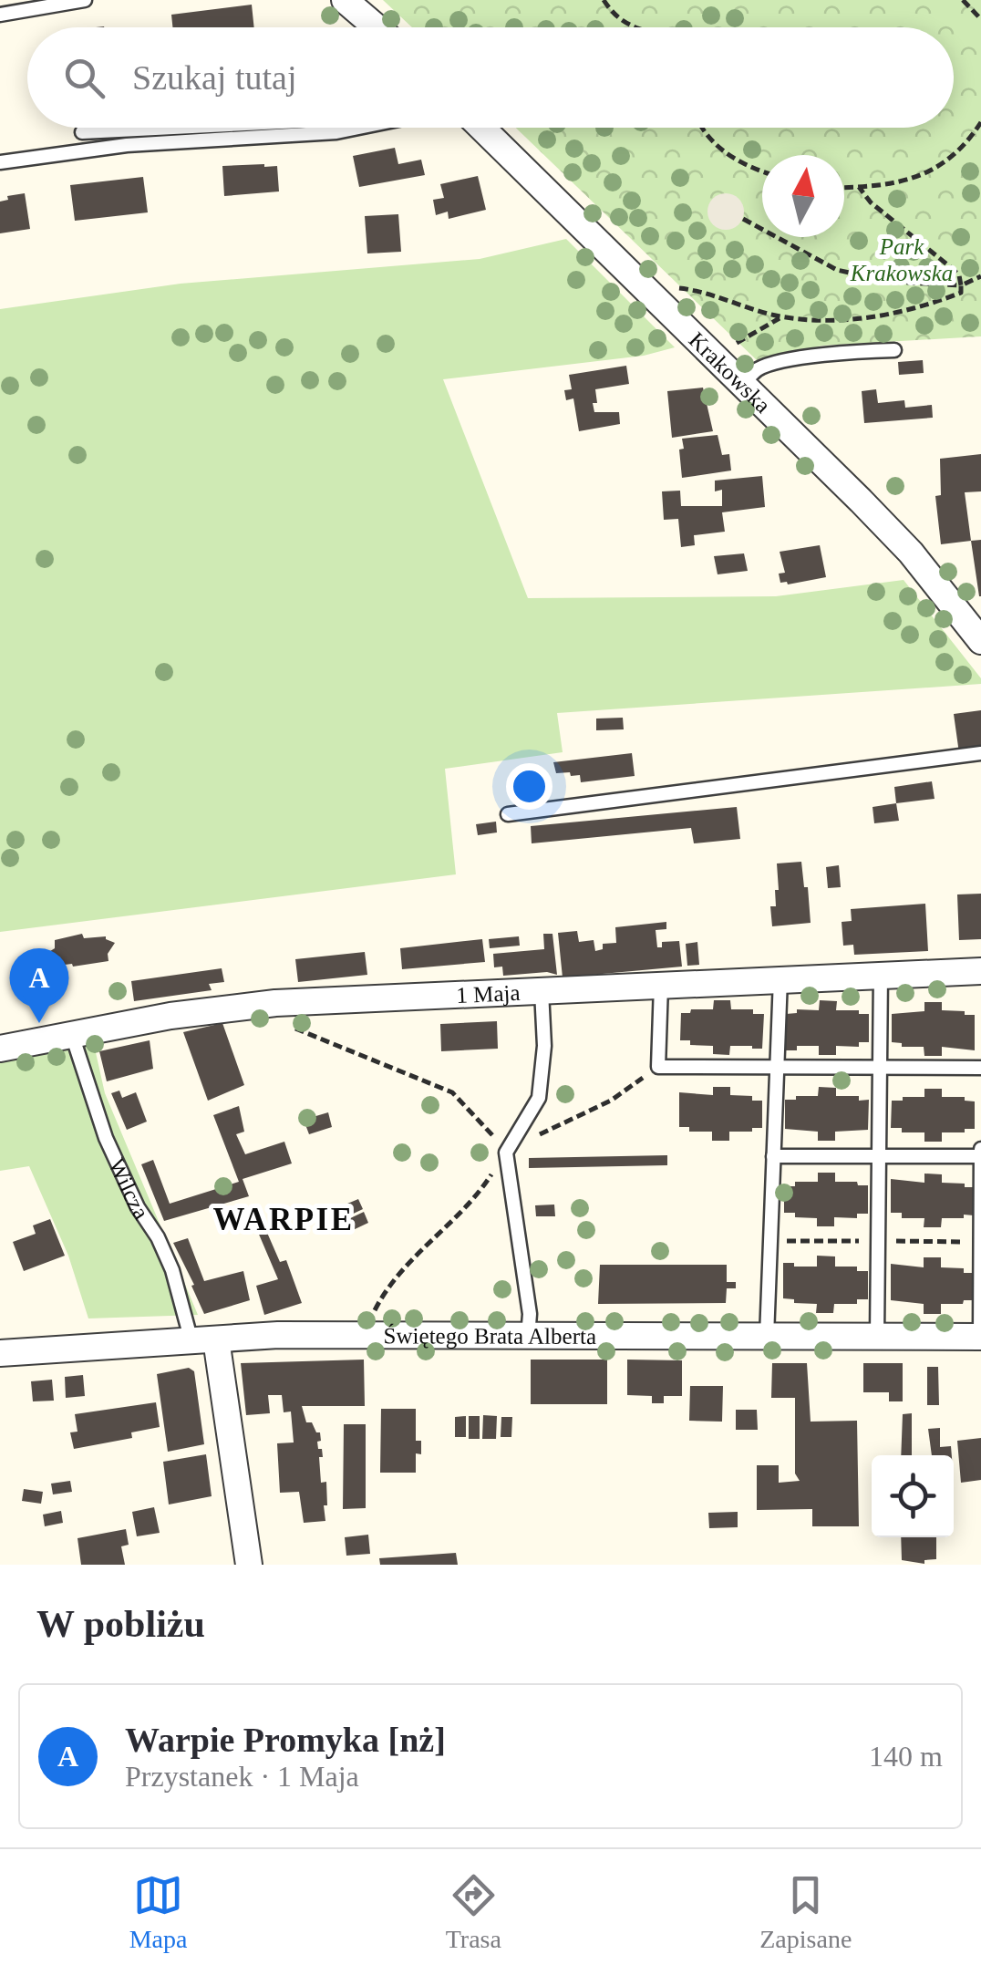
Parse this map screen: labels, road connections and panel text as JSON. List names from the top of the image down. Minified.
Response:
{"streets":{"street":["Krakowska","1 Maja","Wilcza","Świętego Brata Alberta"]},"crossings":[["1 Maja","Wilcza"],["Wilcza","Świętego Brata Alberta"]],"districts":["WARPIE"],"parks":["Park Krakowska"],"north":"top","page":{"search":"Szukaj tutaj","pins":"A","heading":"W pobliżu","list":[{"mark":"A","name":"Warpie Promyka [nż]","note":"Przystanek · 1 Maja","value":"140 m"}],"nav":["Mapa","Trasa","Zapisane"]}}
